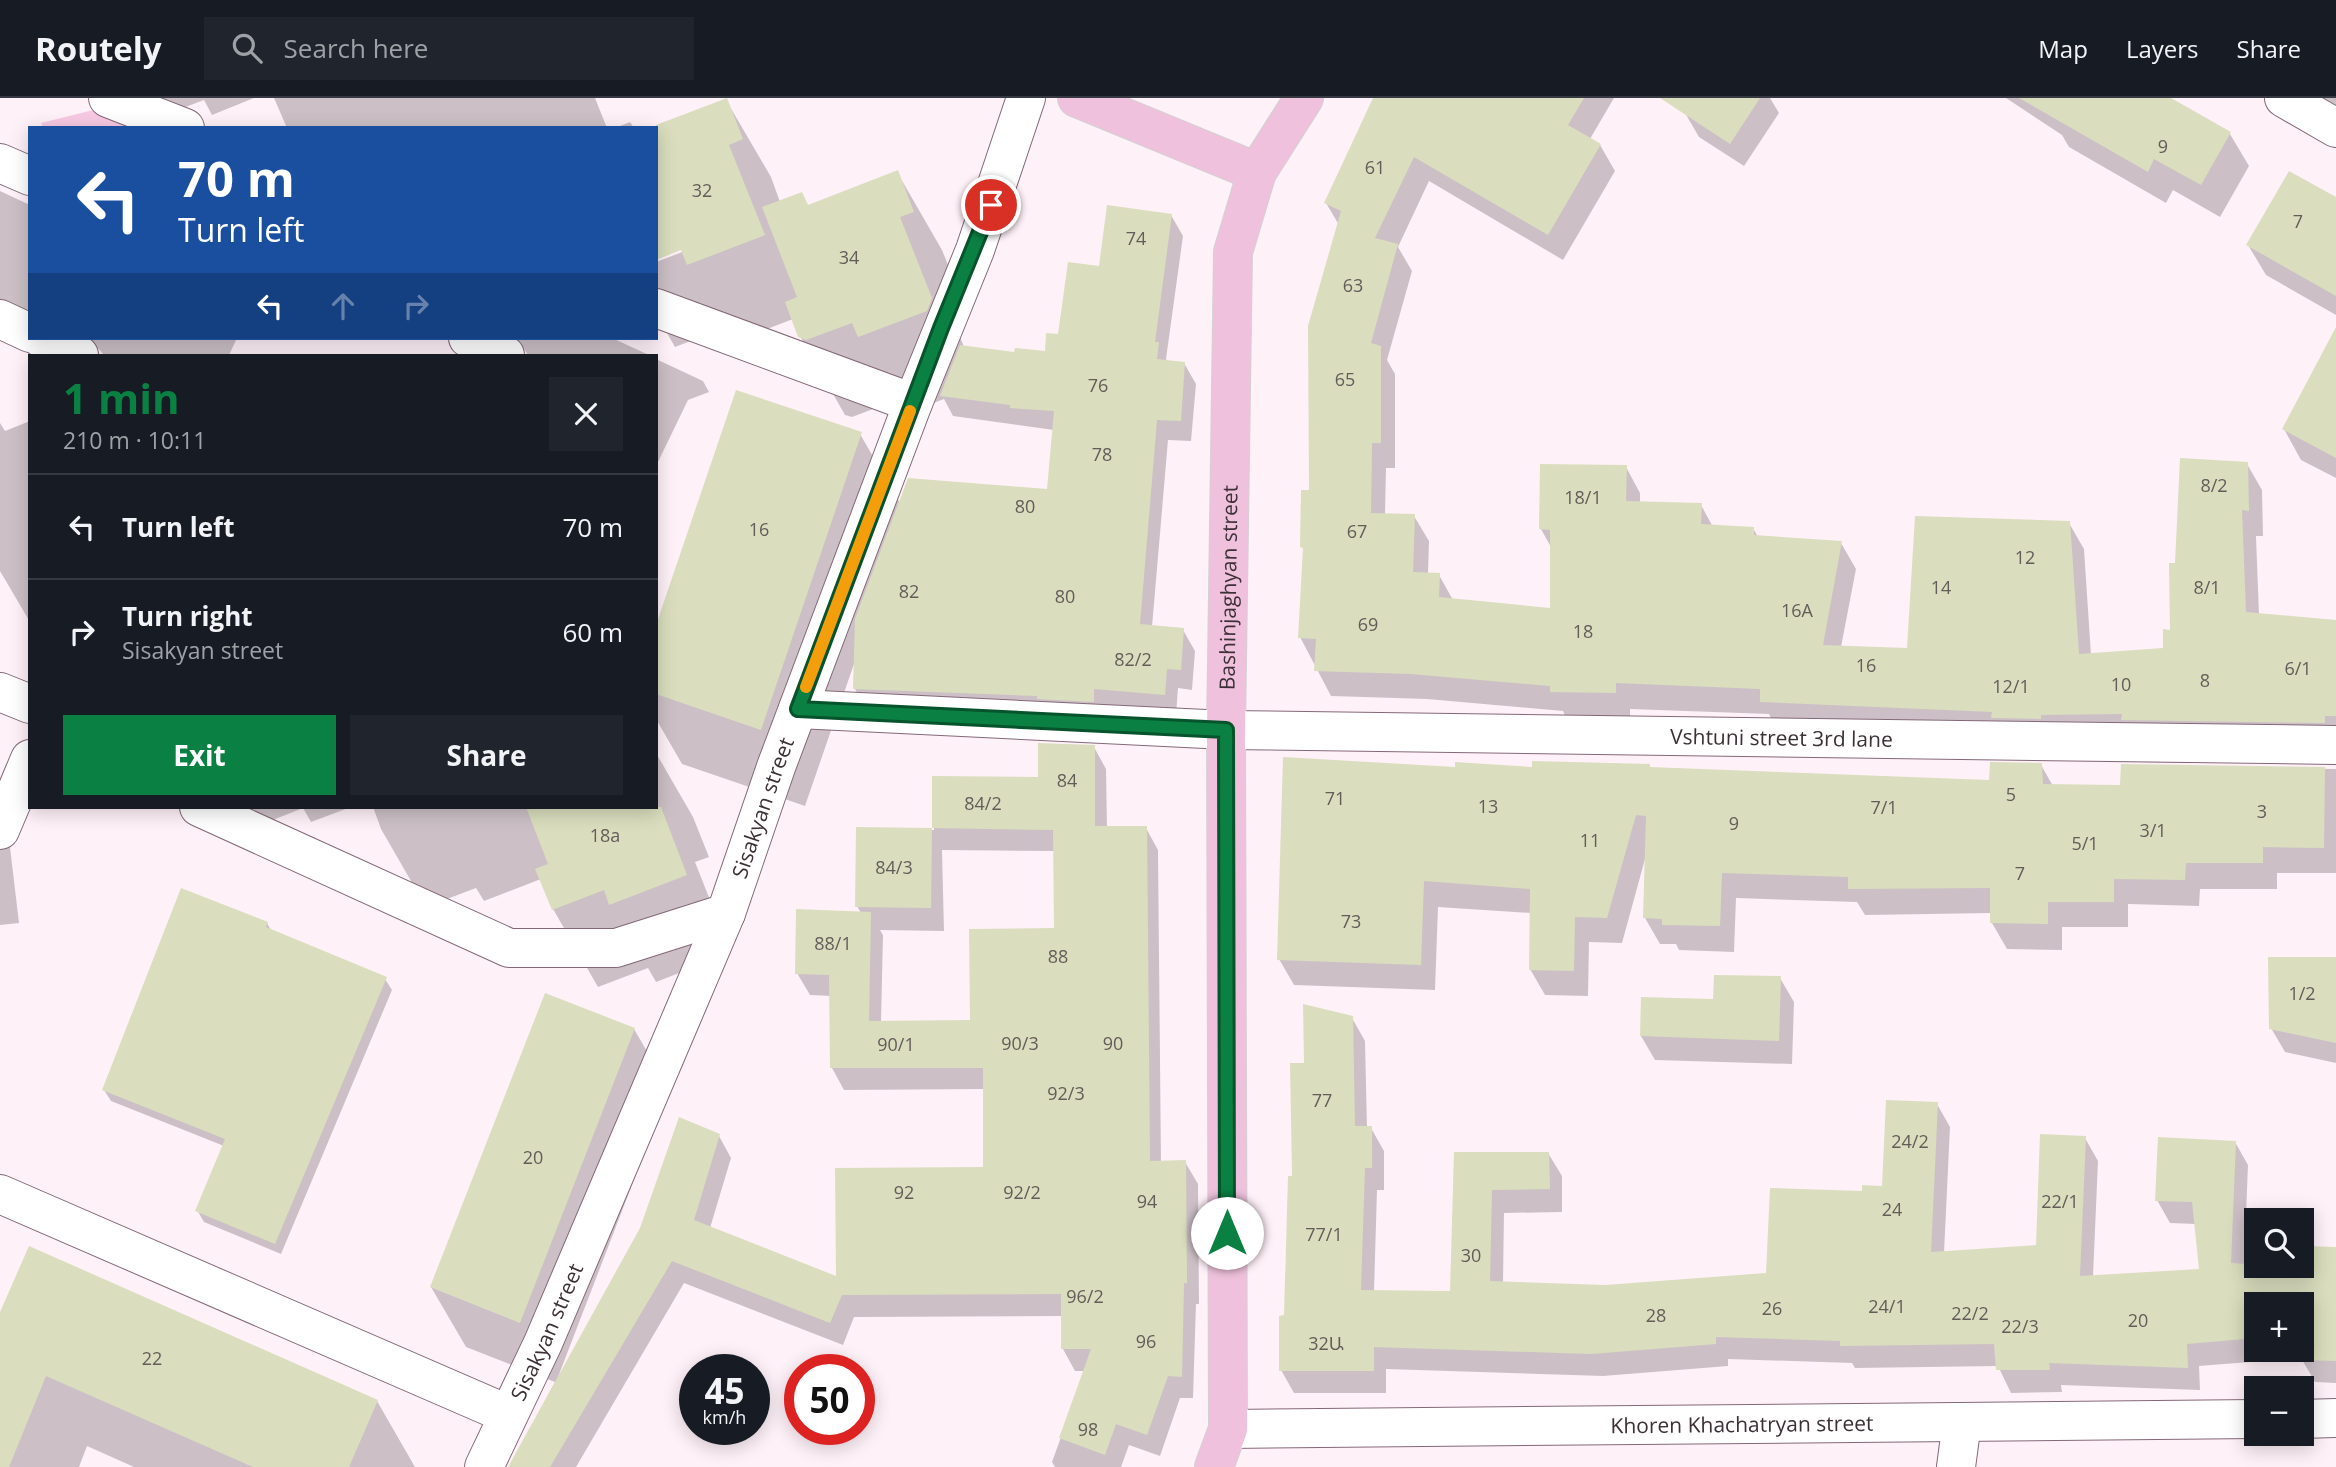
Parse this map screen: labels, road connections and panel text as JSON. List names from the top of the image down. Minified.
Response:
{"streets":{"main road":["Bashinjaghyan street"],"street":["Vshtuni street 3rd lane","Sisakyan street","Khoren Khachatryan street"]},"crossings":[["Bashinjaghyan street","Vshtuni street 3rd lane"],["Bashinjaghyan street","Khoren Khachatryan street"],["Vshtuni street 3rd lane","Sisakyan street"]],"house_numbers":["9","61","32","7","74","34","63","65","76","78","8/2","18/1","80","16","67","12","14","8/1","82","80","16A","69","18","82/2","16","6/1","8","10","12/1","84","5","71","84/2","13","7/1","3","9","3/1","18a","11","5/1","84/3","7","73","88/1","88","1/2","90/3","90","90/1","92/3","77","24/2","20","92","92/2","94","22/1","24","77/1","30","96/2","24/1","26","22/2","28","20","22/3","96","32Ա","22","98"],"page":{"header":"Routely","search":"Search here","nav":["Map","Layers","Share"],"turn":["70 m","Turn left"],"heading":["1 min","210 m · 10:11"],"list":[{"name":"Turn left","value":"70 m"},{"name":"Turn right","note":"Sisakyan street","value":"60 m"}],"buttons":["Exit","Share"],"map_buttons":["+","−"],"speed":"45 km/h","limit":"50"}}
